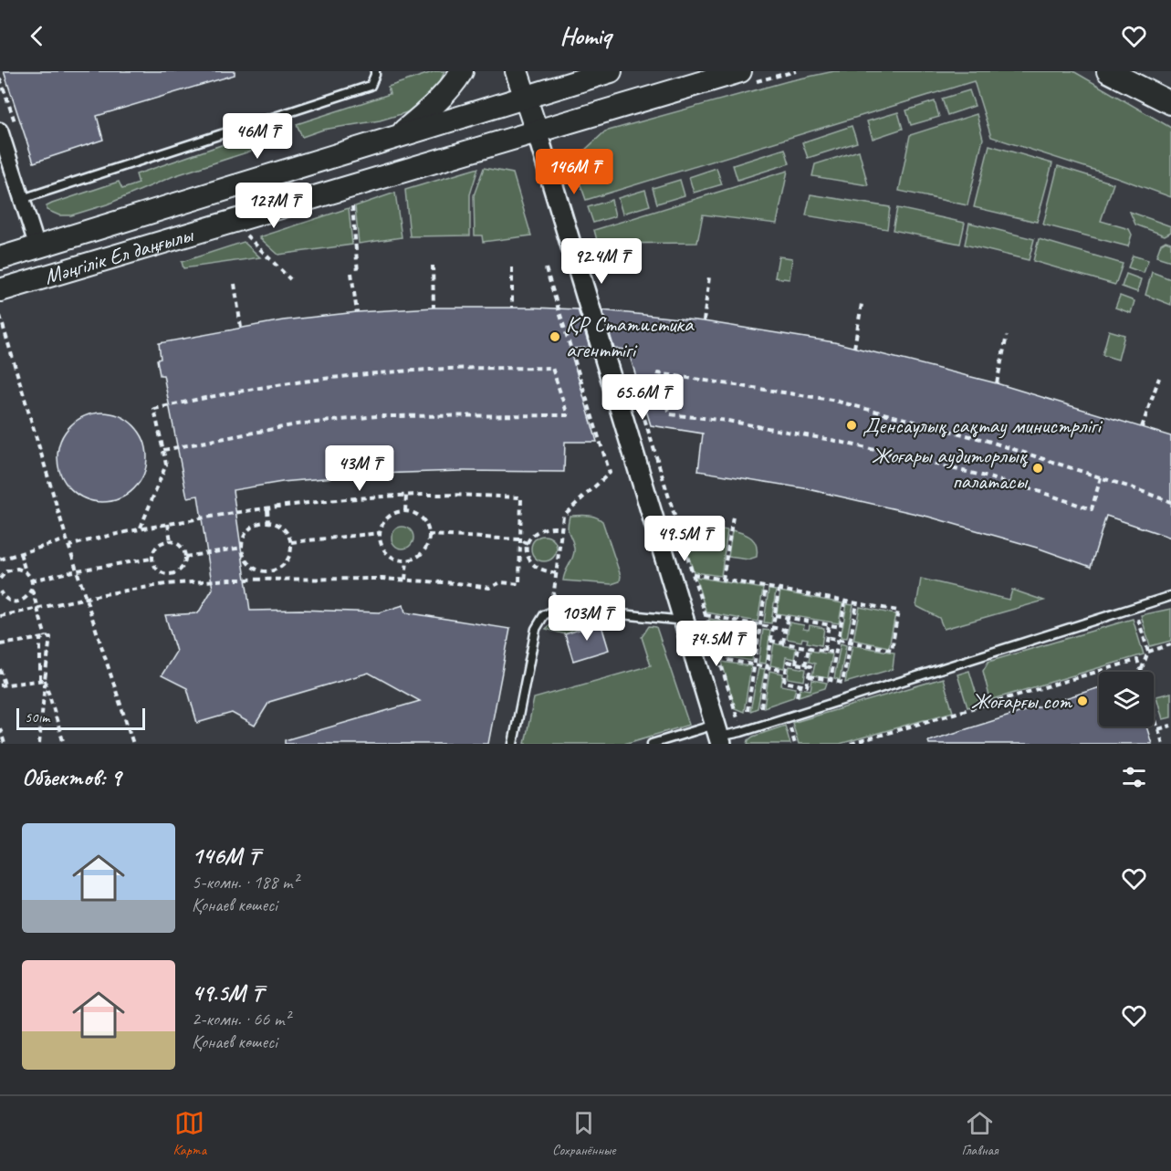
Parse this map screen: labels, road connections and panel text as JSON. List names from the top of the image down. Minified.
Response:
{"streets":{"main road":["Мәңгілік Ел даңғылы"]},"places":["ҚР Статистика агенттігі","Денсаулық сақтау министрлігі","Жоғары аудиторлық палатасы","Жоғарғы сот"],"scale_bar":"50 m","page":{"header":"Homiq","price":["46M ₸","146M ₸","127M ₸","92.4M ₸","65.6M ₸","43M ₸","49.5M ₸","103M ₸","74.5M ₸"],"scale":"50 m","heading":"Объектов: 9","list":[{"name":"146M ₸","note":"5-комн. · 188 m² · Қонаев көшесі"},{"name":"49.5M ₸","note":"2-комн. · 66 m² · Қонаев көшесі"}],"tabs":["Карта","Сохранённые","Главная"]}}
